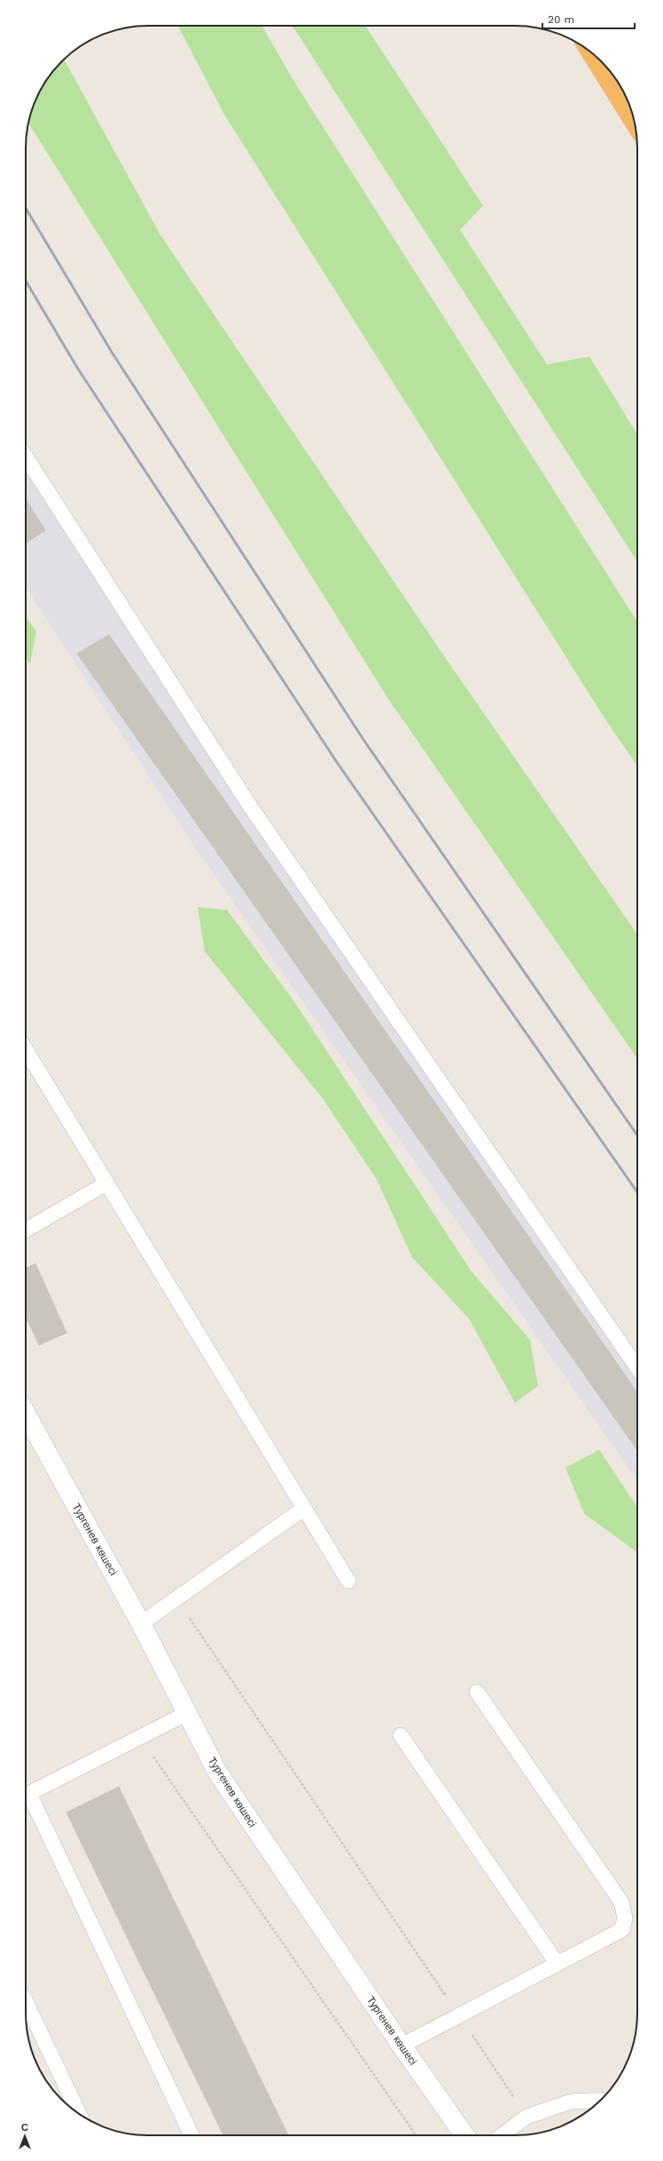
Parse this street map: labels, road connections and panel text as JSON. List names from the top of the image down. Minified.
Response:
{"streets":{"main road":["Тургенев көшесі"]},"scale_bar":"20 m","north":"top"}
